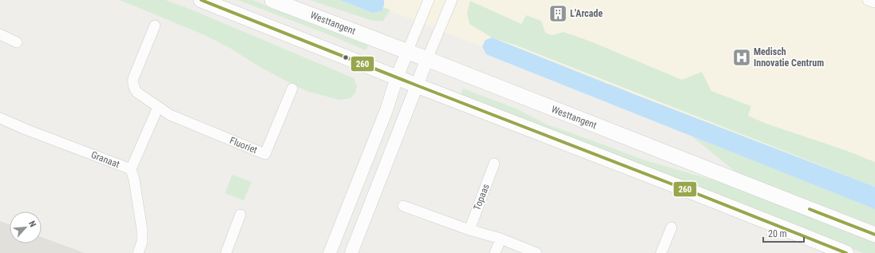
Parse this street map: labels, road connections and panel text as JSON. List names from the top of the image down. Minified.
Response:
{"streets":{"main road":["Westtangent"],"street":["Fluoriet","Granaat","Topaas"]},"places":{"building":["L'Arcade"],"hospital":["Medisch Innovatie Centrum"]},"lines":["transit line 260"],"scale_bar":"20 m","north":"top right"}
